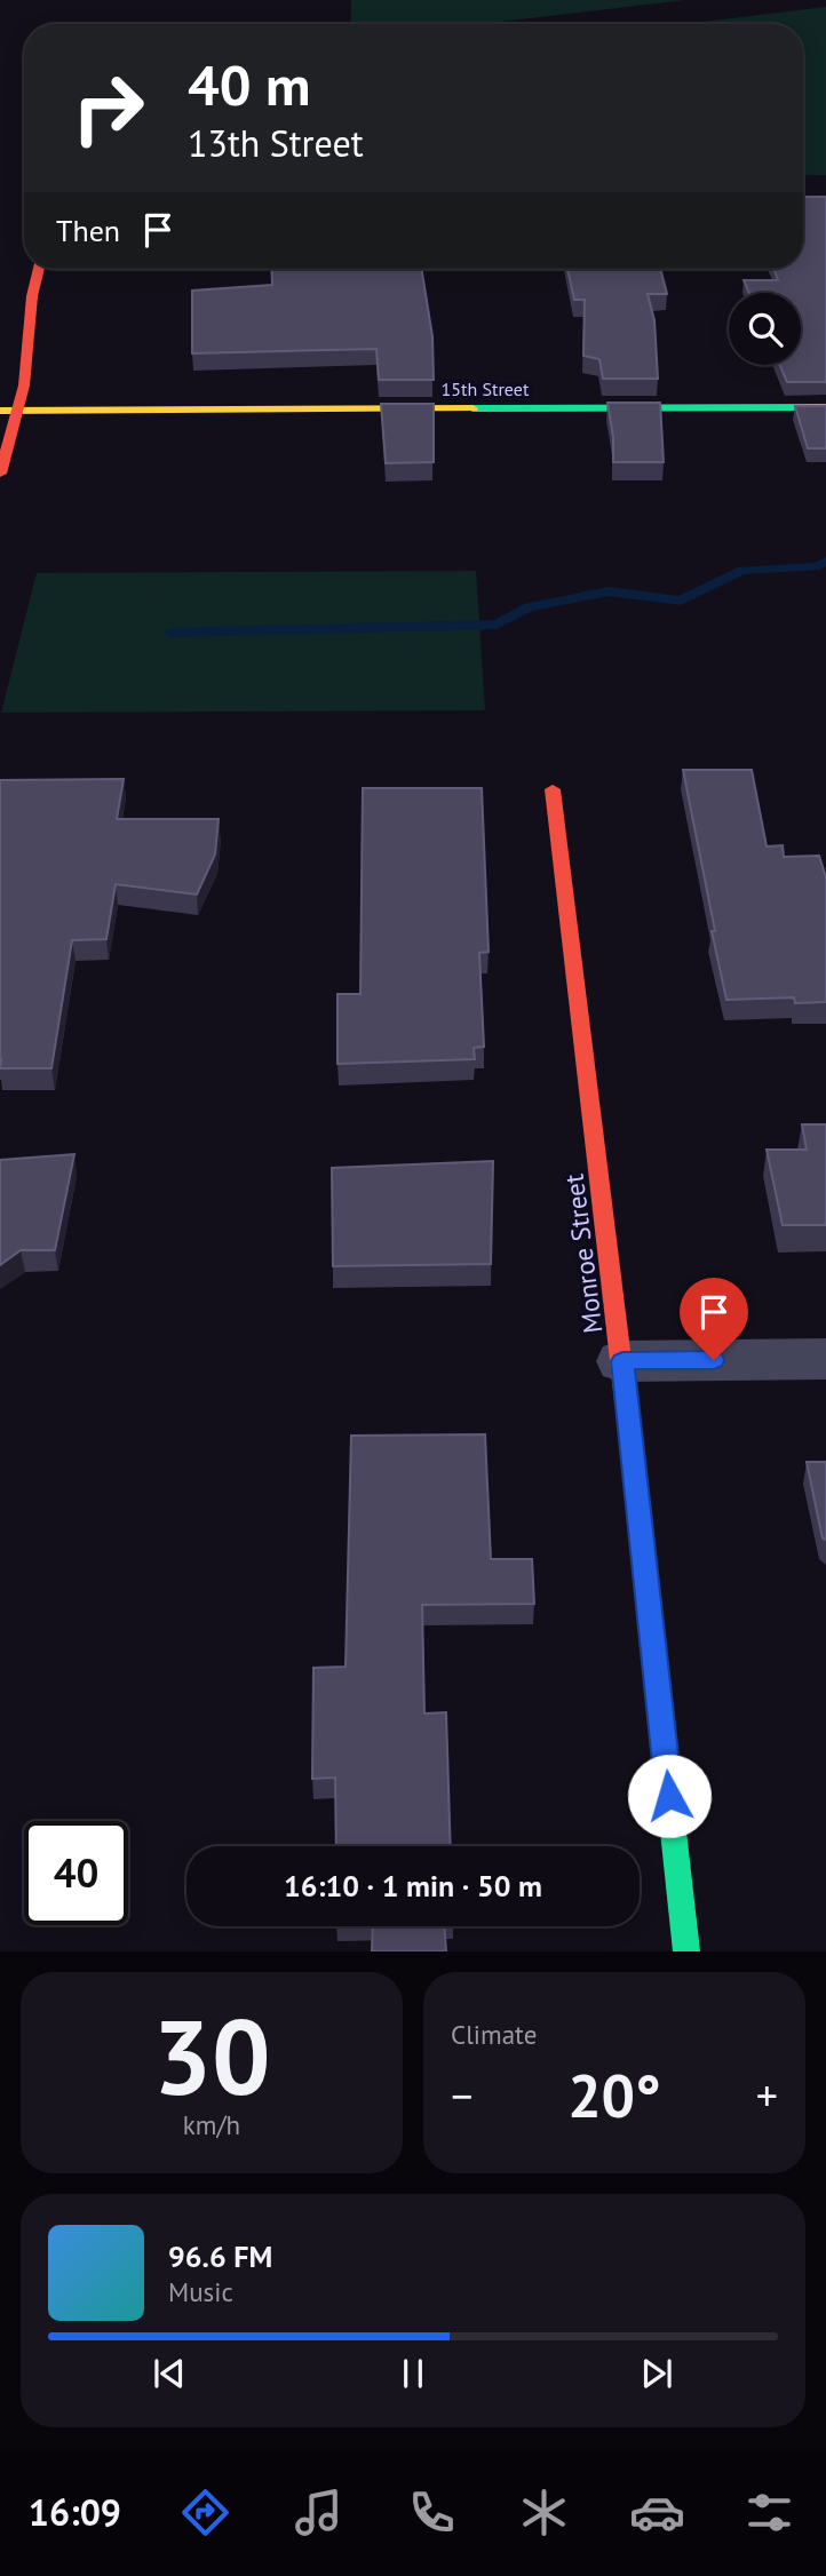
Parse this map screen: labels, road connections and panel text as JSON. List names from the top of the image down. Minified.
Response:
{"streets":{"street":["15th Street","Monroe Street"]},"page":{"turn":["40 m","13th Street"],"then":"Then","limit":"40","trip":"16:10 · 1 min · 50 m","tile":[["30","km/h"],"Climate"],"heat":["−","20°","+"],"song":["96.6 FM","Music"],"tabs":"16:09"}}
